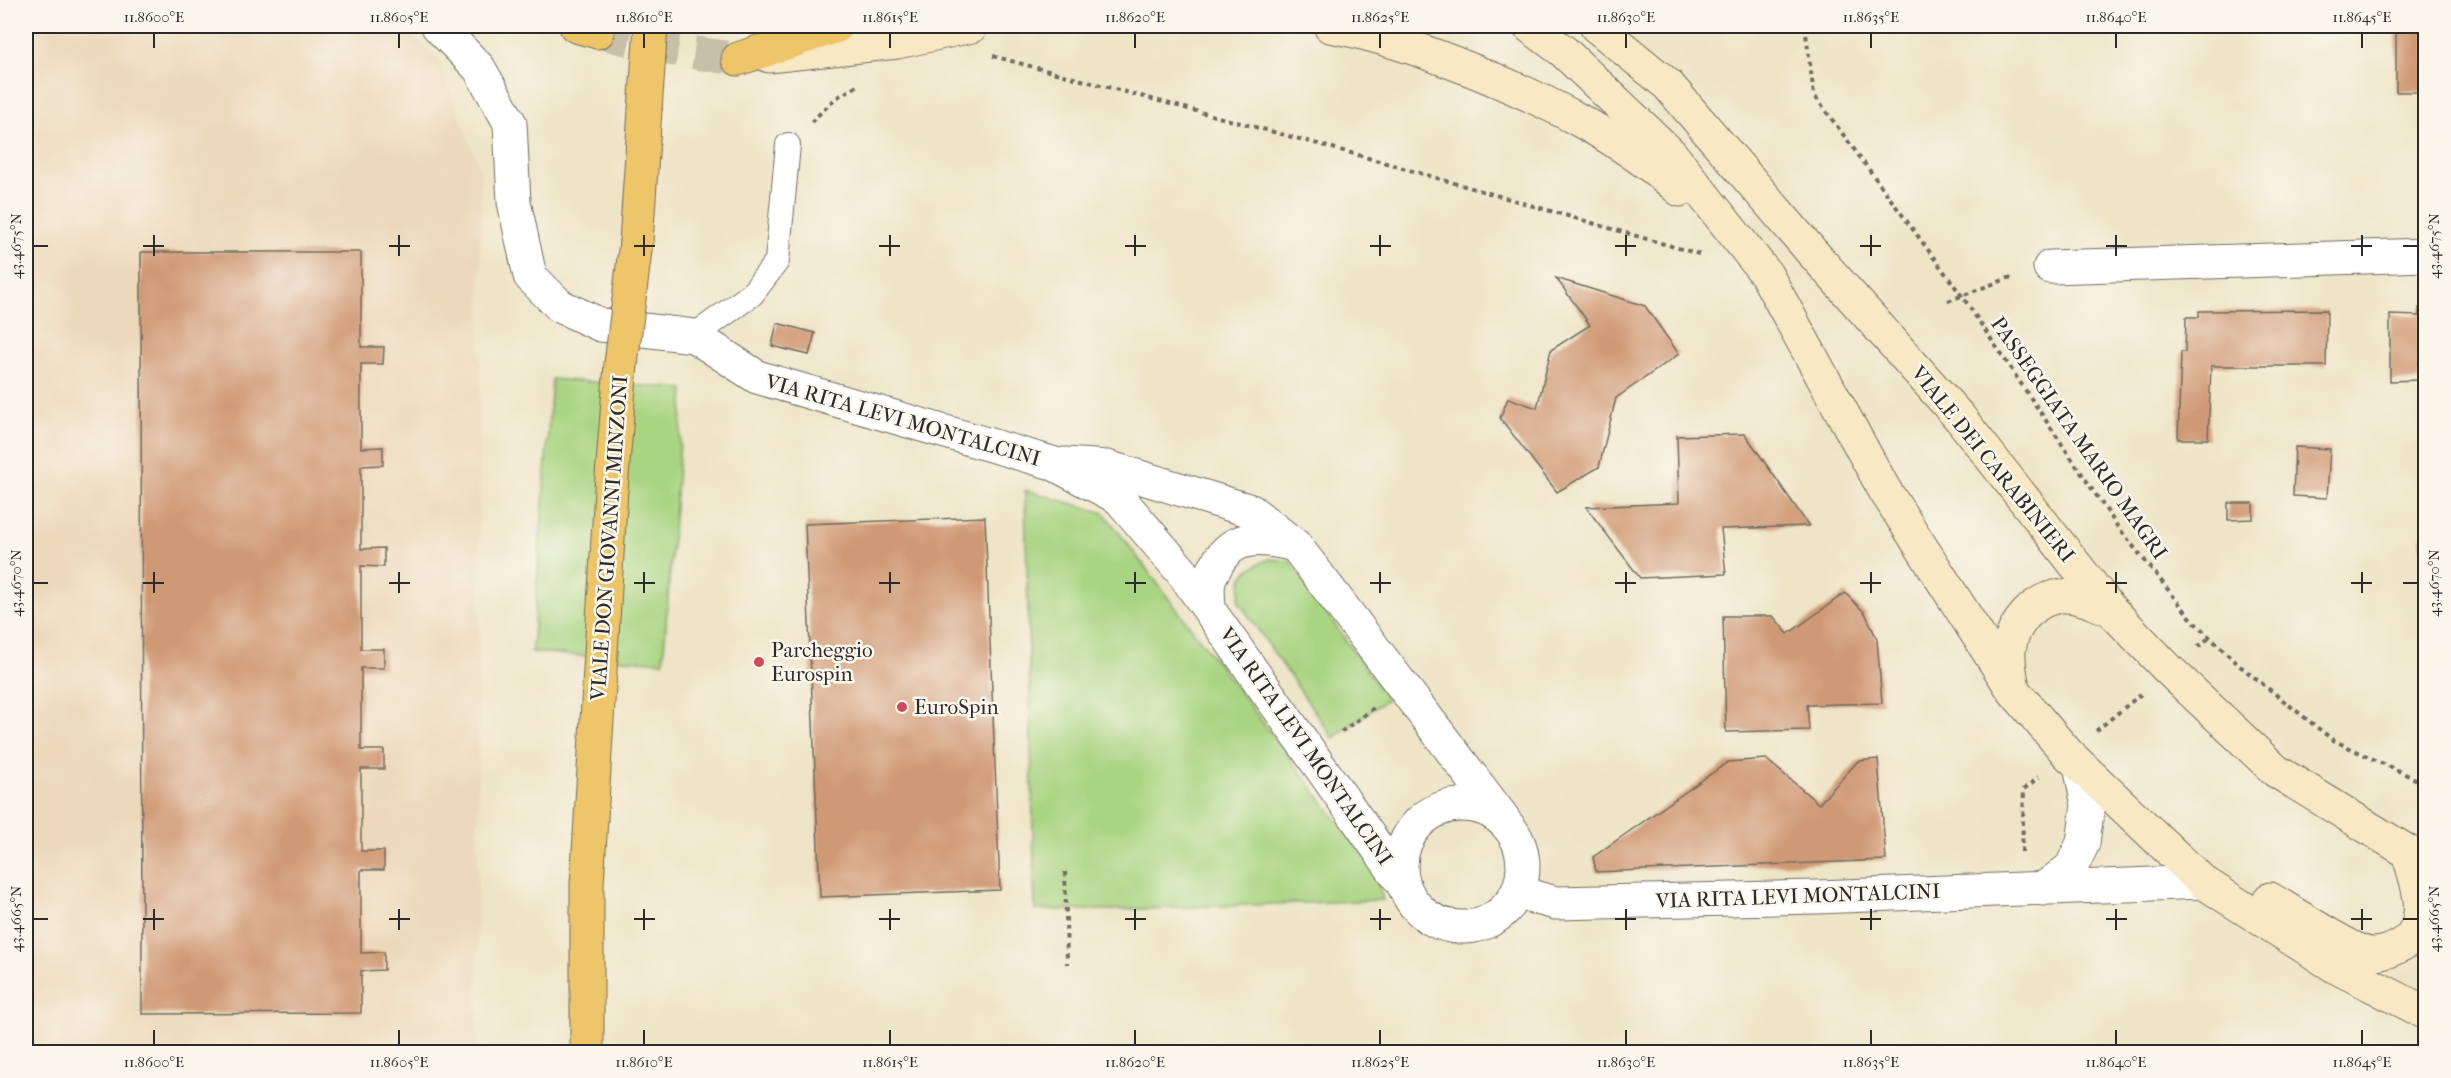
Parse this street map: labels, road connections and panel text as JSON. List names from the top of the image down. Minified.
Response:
{"streets":{"main road":["VIALE DEI CARABINIERI","VIALE DON GIOVANNI MINZONI"],"street":["VIA RITA LEVI MONTALCINI"],"path":["PASSEGGIATA MARIO MAGRI"]},"places":["Parcheggio Eurospin","EuroSpin"],"coordinates":["11.8600°E","11.8605°E","11.8610°E","11.8615°E","11.8620°E","11.8625°E","11.8630°E","11.8635°E","11.8640°E","11.8645°E","43.4675°N","43.4670°N","43.4665°N"]}
